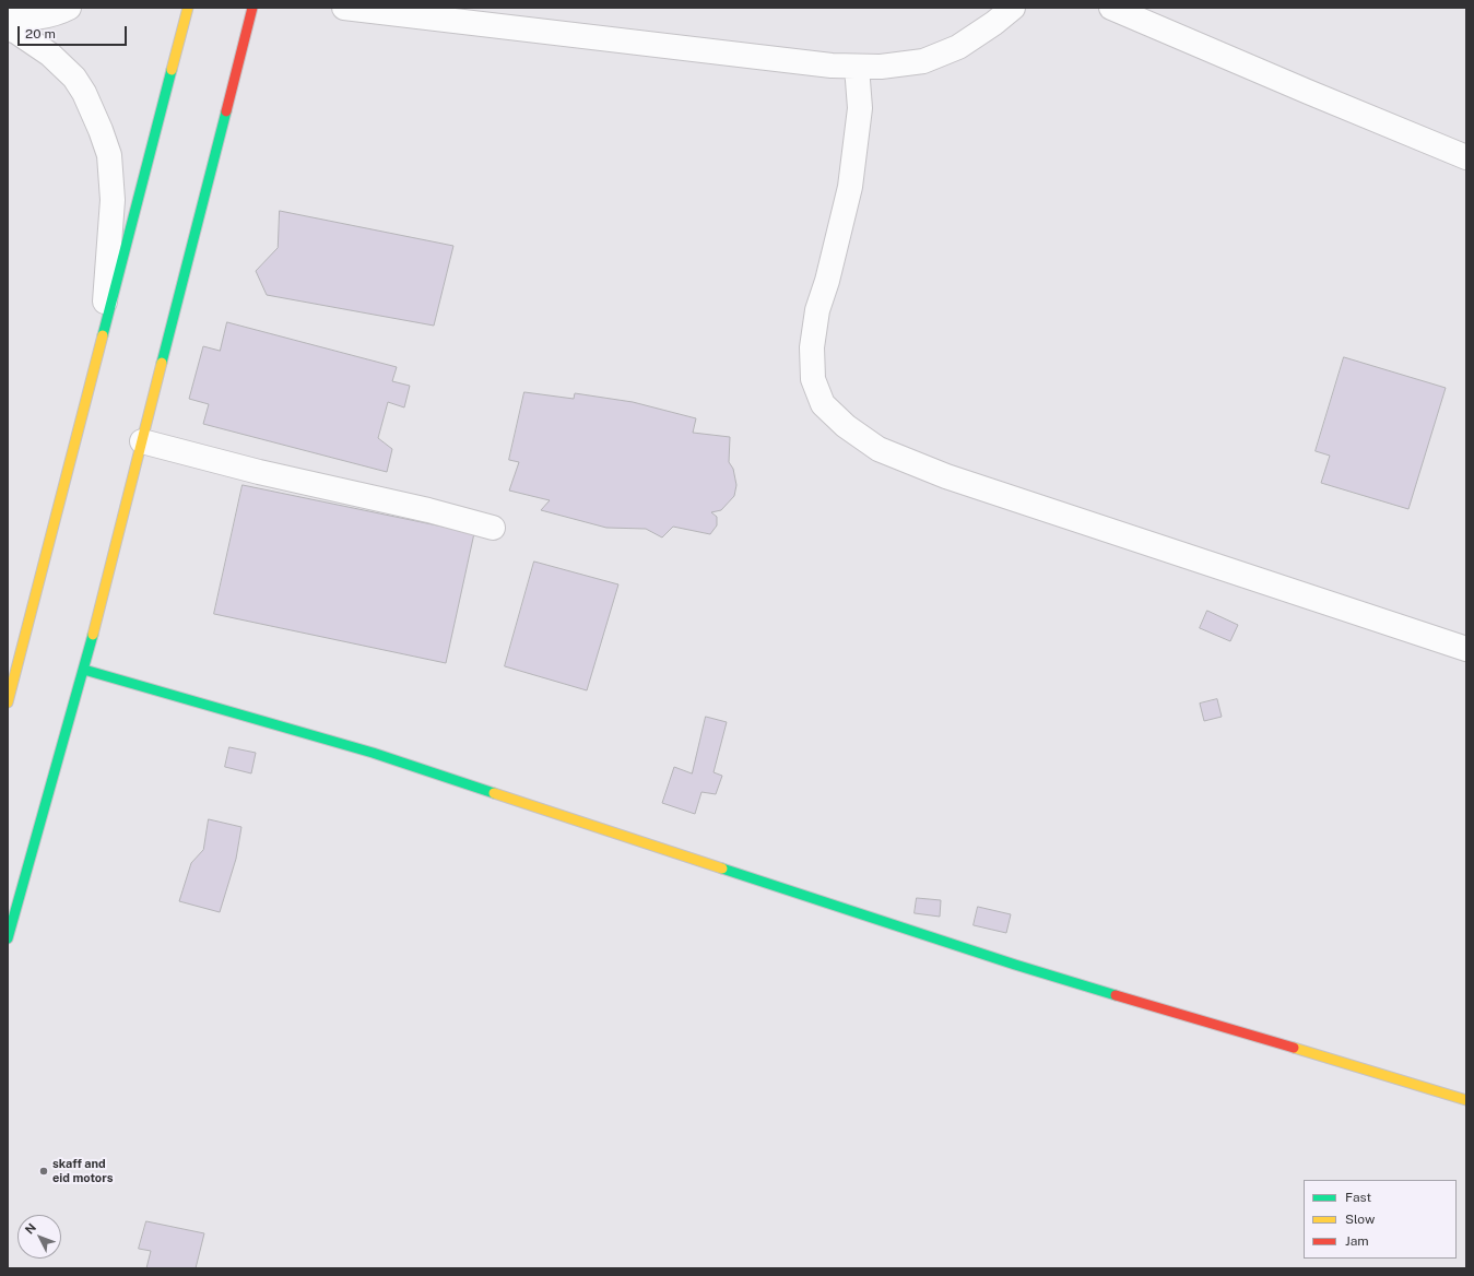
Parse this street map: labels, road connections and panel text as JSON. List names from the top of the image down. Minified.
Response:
{"places":["skaff and eid motors"],"legend":["Fast","Slow","Jam"],"scale_bar":"20 m","north":"top left"}
